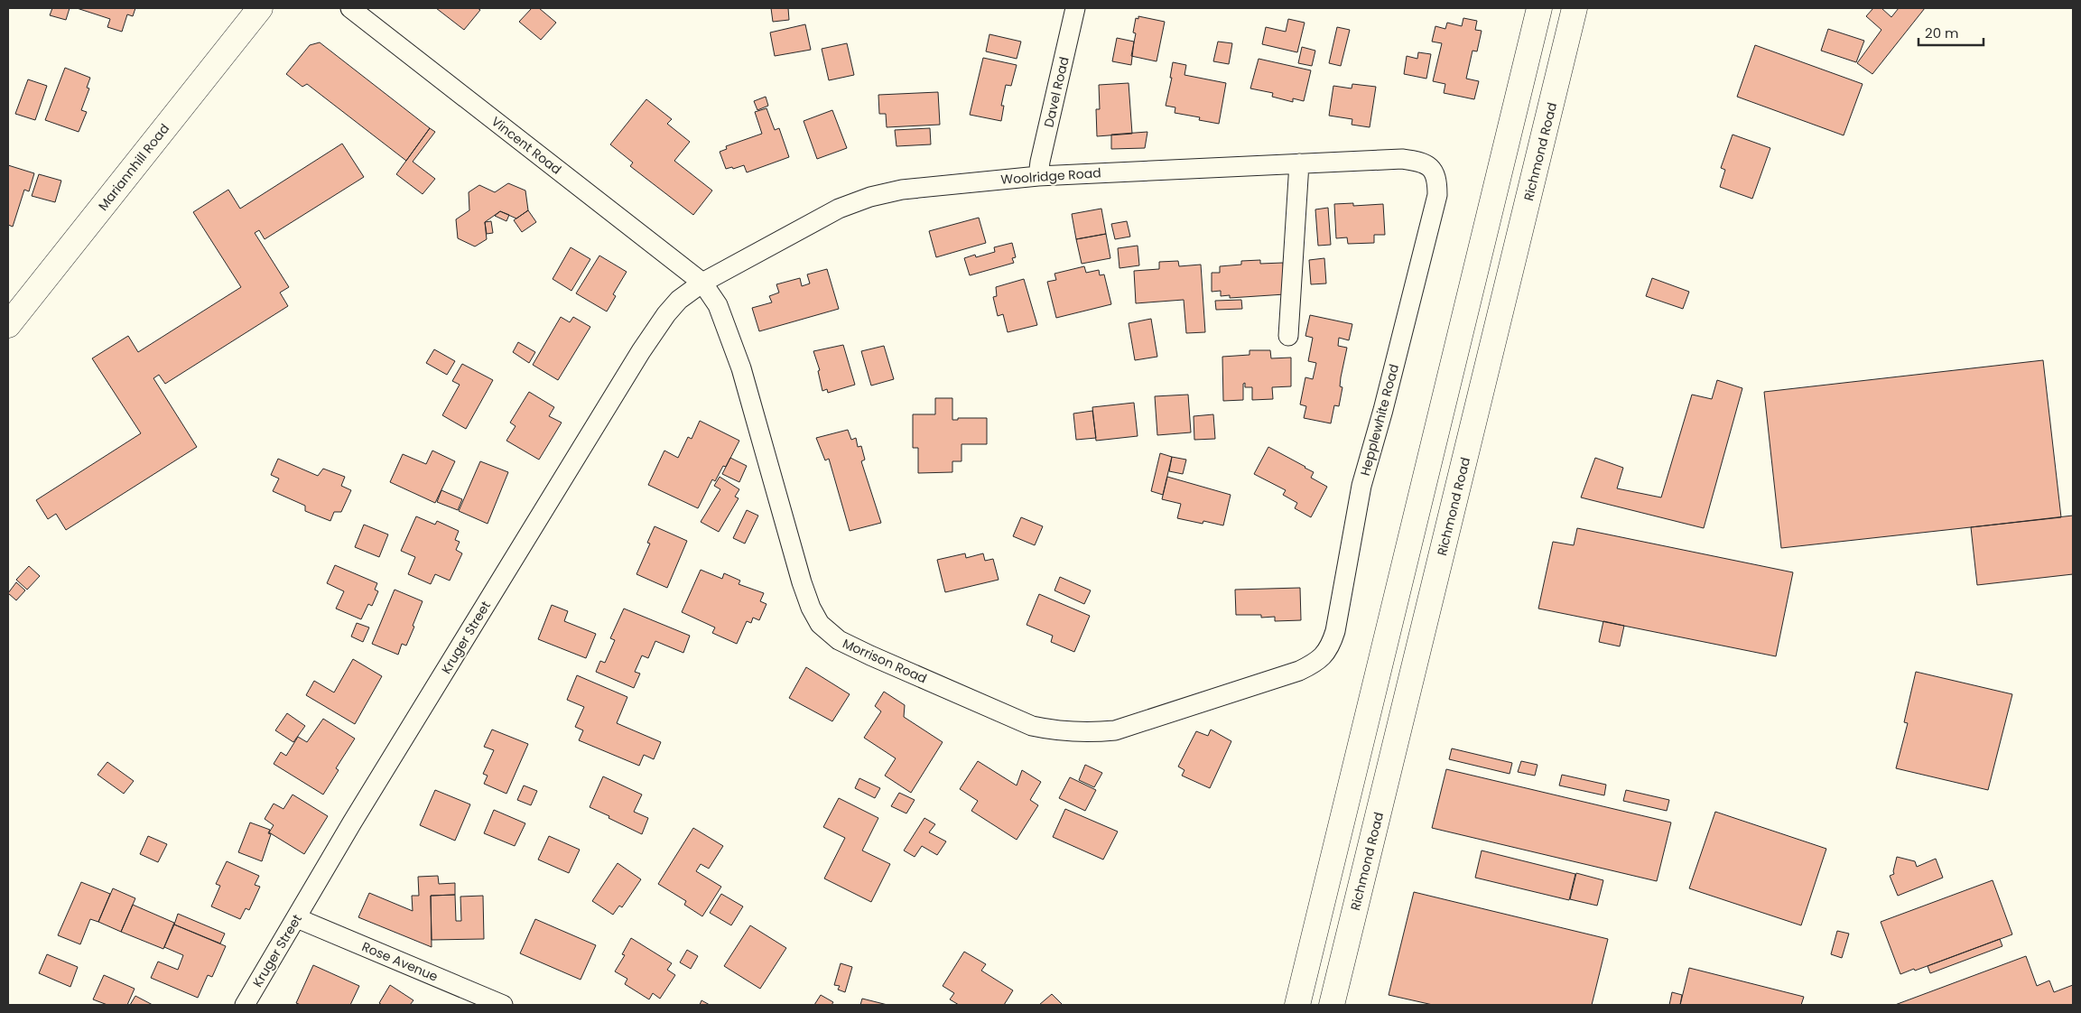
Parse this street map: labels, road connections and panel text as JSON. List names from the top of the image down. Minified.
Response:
{"streets":{"main road":["Richmond Road","Mariannhill Road"],"street":["Davel Road","Vincent Road","Woolridge Road","Hepplewhite Road","Kruger Street","Morrison Road","Rose Avenue"]},"crossings":[["Davel Road","Woolridge Road"],["Vincent Road","Woolridge Road"],["Vincent Road","Kruger Street"],["Vincent Road","Morrison Road"],["Woolridge Road","Hepplewhite Road"],["Woolridge Road","Kruger Street"],["Woolridge Road","Morrison Road"],["Hepplewhite Road","Morrison Road"],["Kruger Street","Morrison Road"],["Kruger Street","Rose Avenue"]],"scale_bar":"20 m"}
